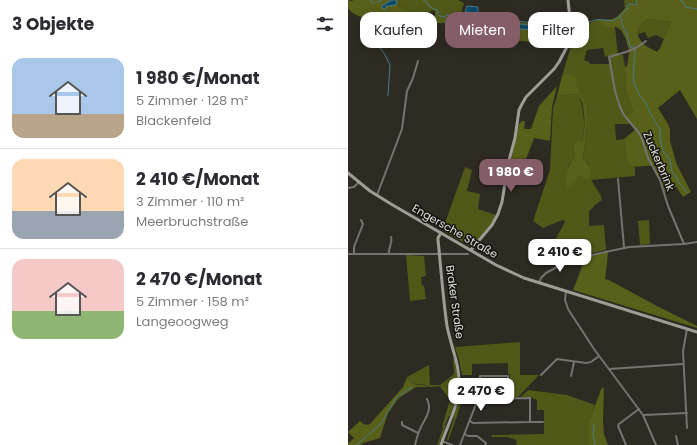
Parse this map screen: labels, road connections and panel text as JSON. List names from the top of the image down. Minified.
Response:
{"streets":{"main road":["Engersche Straße","Braker Straße"],"street":["Zuckerbrink"]},"crossings":[["Engersche Straße","Braker Straße"]],"page":{"heading":"3 Objekte","chip":["Kaufen","Mieten","Filter"],"list":[{"name":"1 980 €/Monat","note":"5 Zimmer · 128 m² · Blackenfeld"},{"name":"2 410 €/Monat","note":"3 Zimmer · 110 m² · Meerbruchstraße"},{"name":"2 470 €/Monat","note":"5 Zimmer · 158 m² · Langeoogweg"}],"price":["1 980 €","2 410 €","2 470 €"]}}
